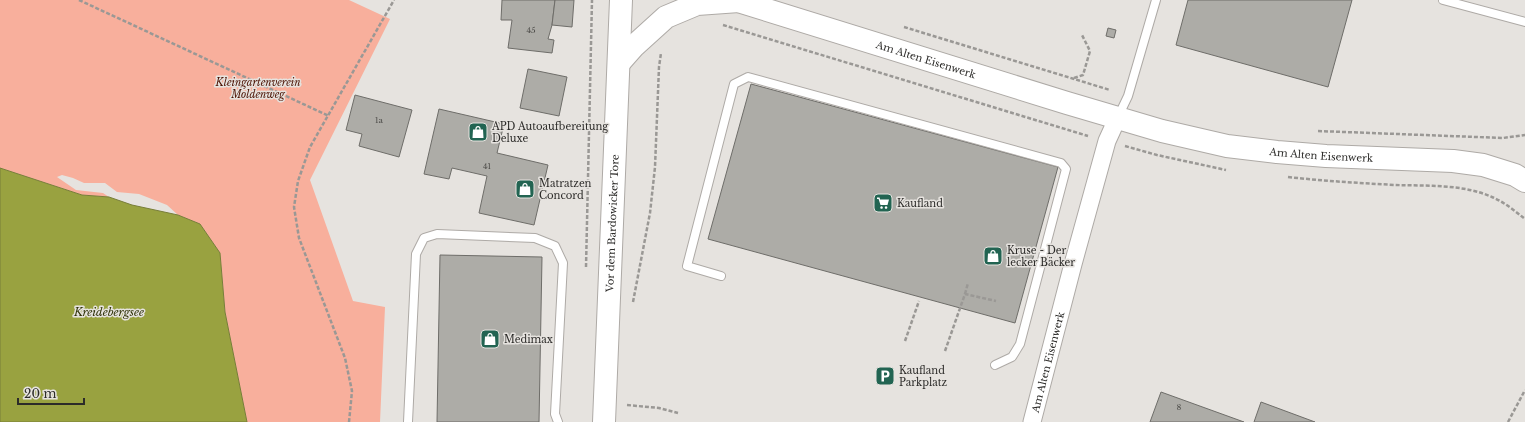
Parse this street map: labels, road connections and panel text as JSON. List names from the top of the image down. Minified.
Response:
{"streets":{"main road":["Am Alten Eisenwerk","Vor dem Bardowicker Tore"]},"water":["Kreidebergsee"],"parks":["Kleingartenverein Moldenweg"],"places":{"shop":["APD Autoaufbereitung Deluxe","Matratzen Concord","Kruse - Der lecker Bäcker","Medimax"],"supermarket":["Kaufland"],"parking":["Kaufland Parkplatz"]},"house_numbers":["45","1a","41","8"],"scale_bar":"20 m"}
